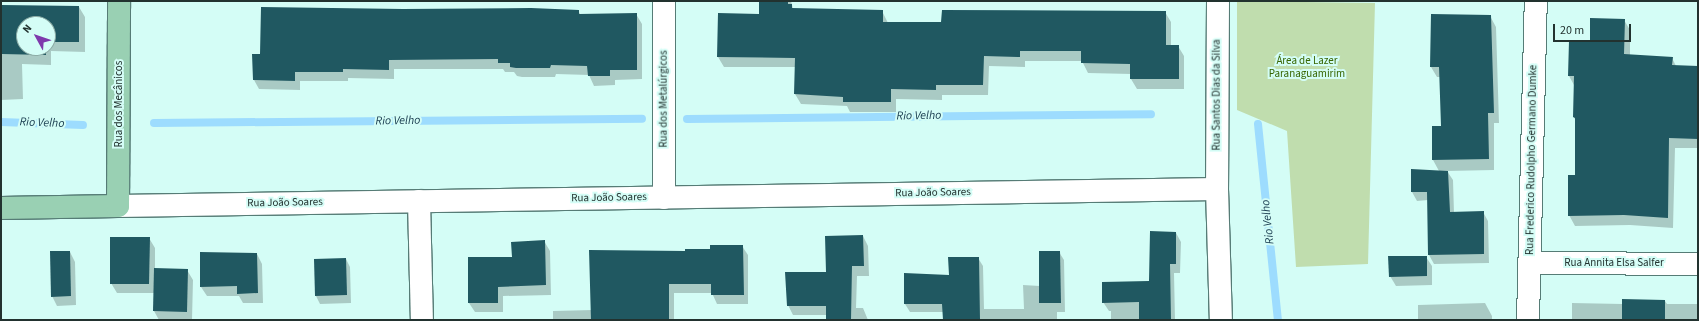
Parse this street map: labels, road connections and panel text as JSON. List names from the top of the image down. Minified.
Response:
{"streets":{"main road":["Rua dos Mecânicos","Rua João Soares"],"street":["Rua Santos Dias da Silva","Rua dos Metalúrgicos","Rua Frederico Rudolpho Germano Dumke","Rua Annita Elsa Salfer"]},"crossings":[["Rua Santos Dias da Silva","Rua João Soares"],["Rua dos Metalúrgicos","Rua João Soares"],["Rua dos Mecânicos","Rua João Soares"],["Rua Frederico Rudolpho Germano Dumke","Rua Annita Elsa Salfer"]],"water":["Rio Velho"],"parks":["Área de Lazer Paranaguamirim"],"scale_bar":"20 m","north":"top left"}
